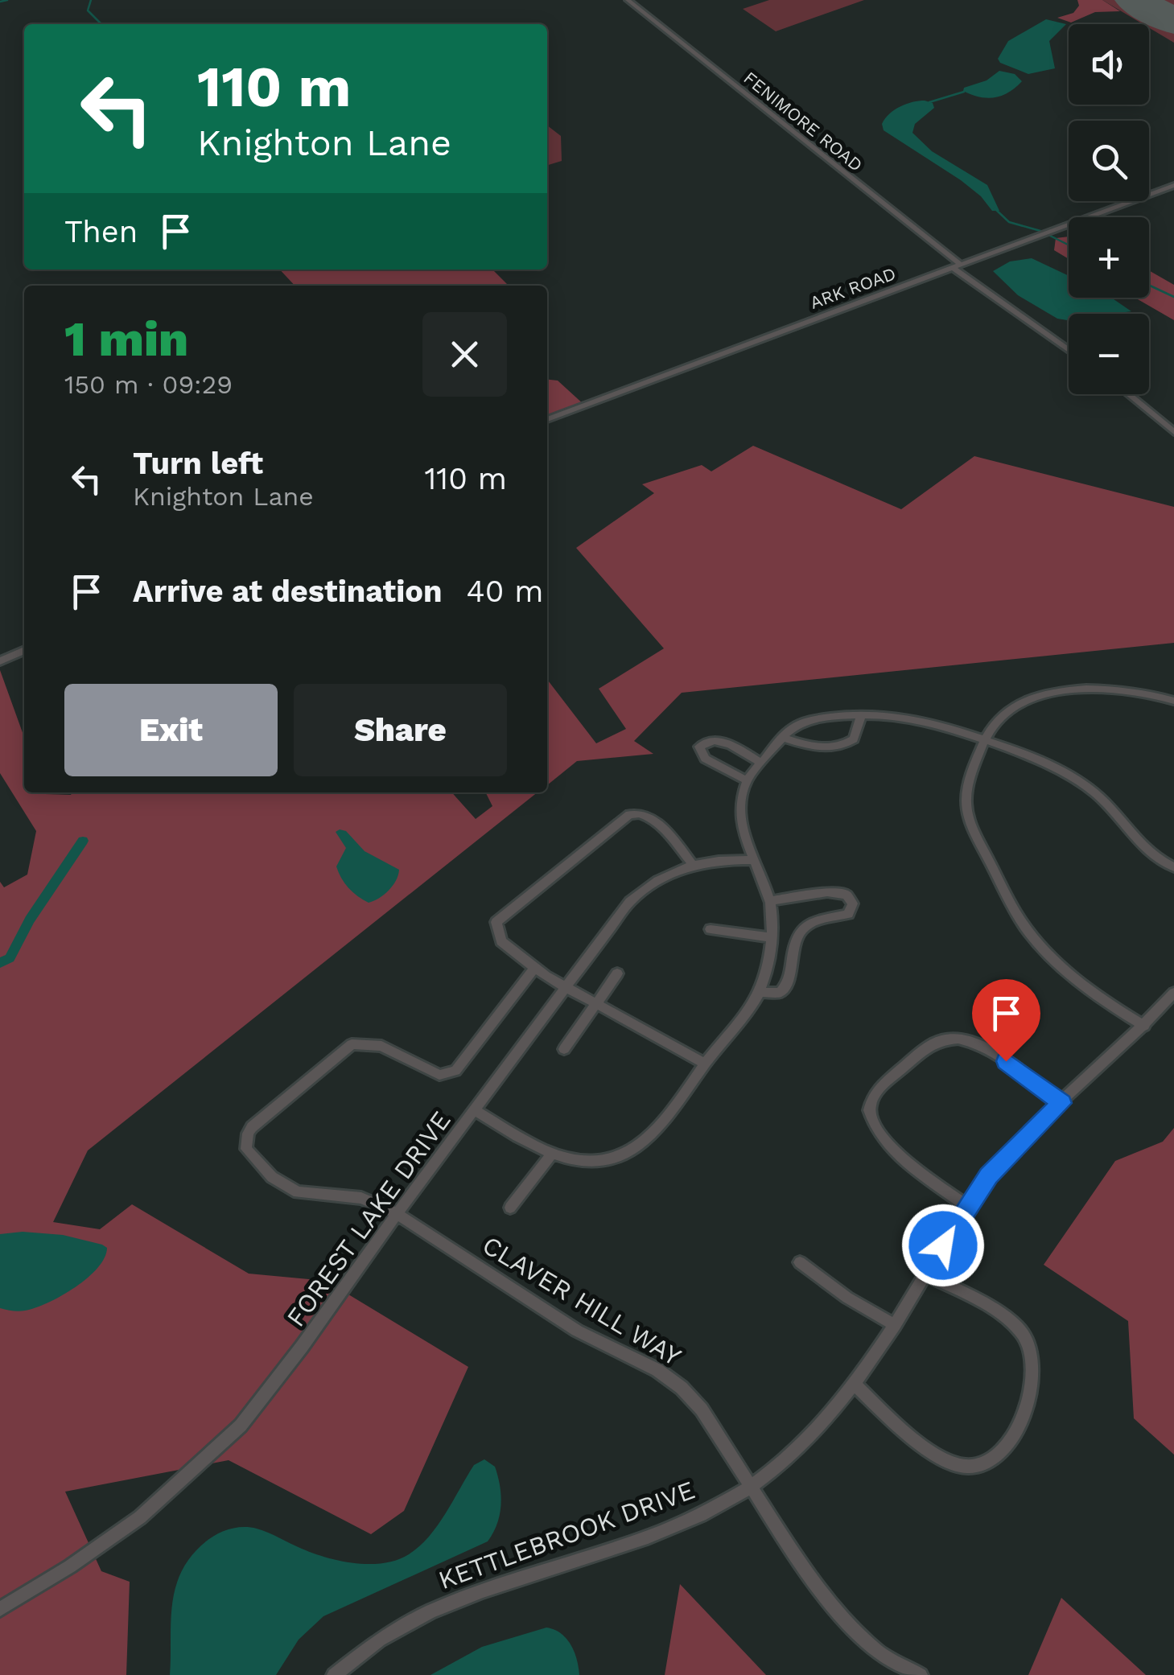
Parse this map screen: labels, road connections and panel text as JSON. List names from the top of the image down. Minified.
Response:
{"streets":{"street":["FENIMORE ROAD","ARK ROAD","FOREST LAKE DRIVE","CLAVER HILL WAY","KETTLEBROOK DRIVE"]},"crossings":[["FENIMORE ROAD","ARK ROAD"],["FOREST LAKE DRIVE","CLAVER HILL WAY"],["CLAVER HILL WAY","KETTLEBROOK DRIVE"]],"page":{"map_buttons":["+","−"],"turn":["110 m","Knighton Lane"],"then":"Then","heading":["1 min","150 m · 09:29"],"list":[{"name":"Turn left","note":"Knighton Lane","value":"110 m"},{"name":"Arrive at destination","value":"40 m"}],"buttons":["Exit","Share"]}}
